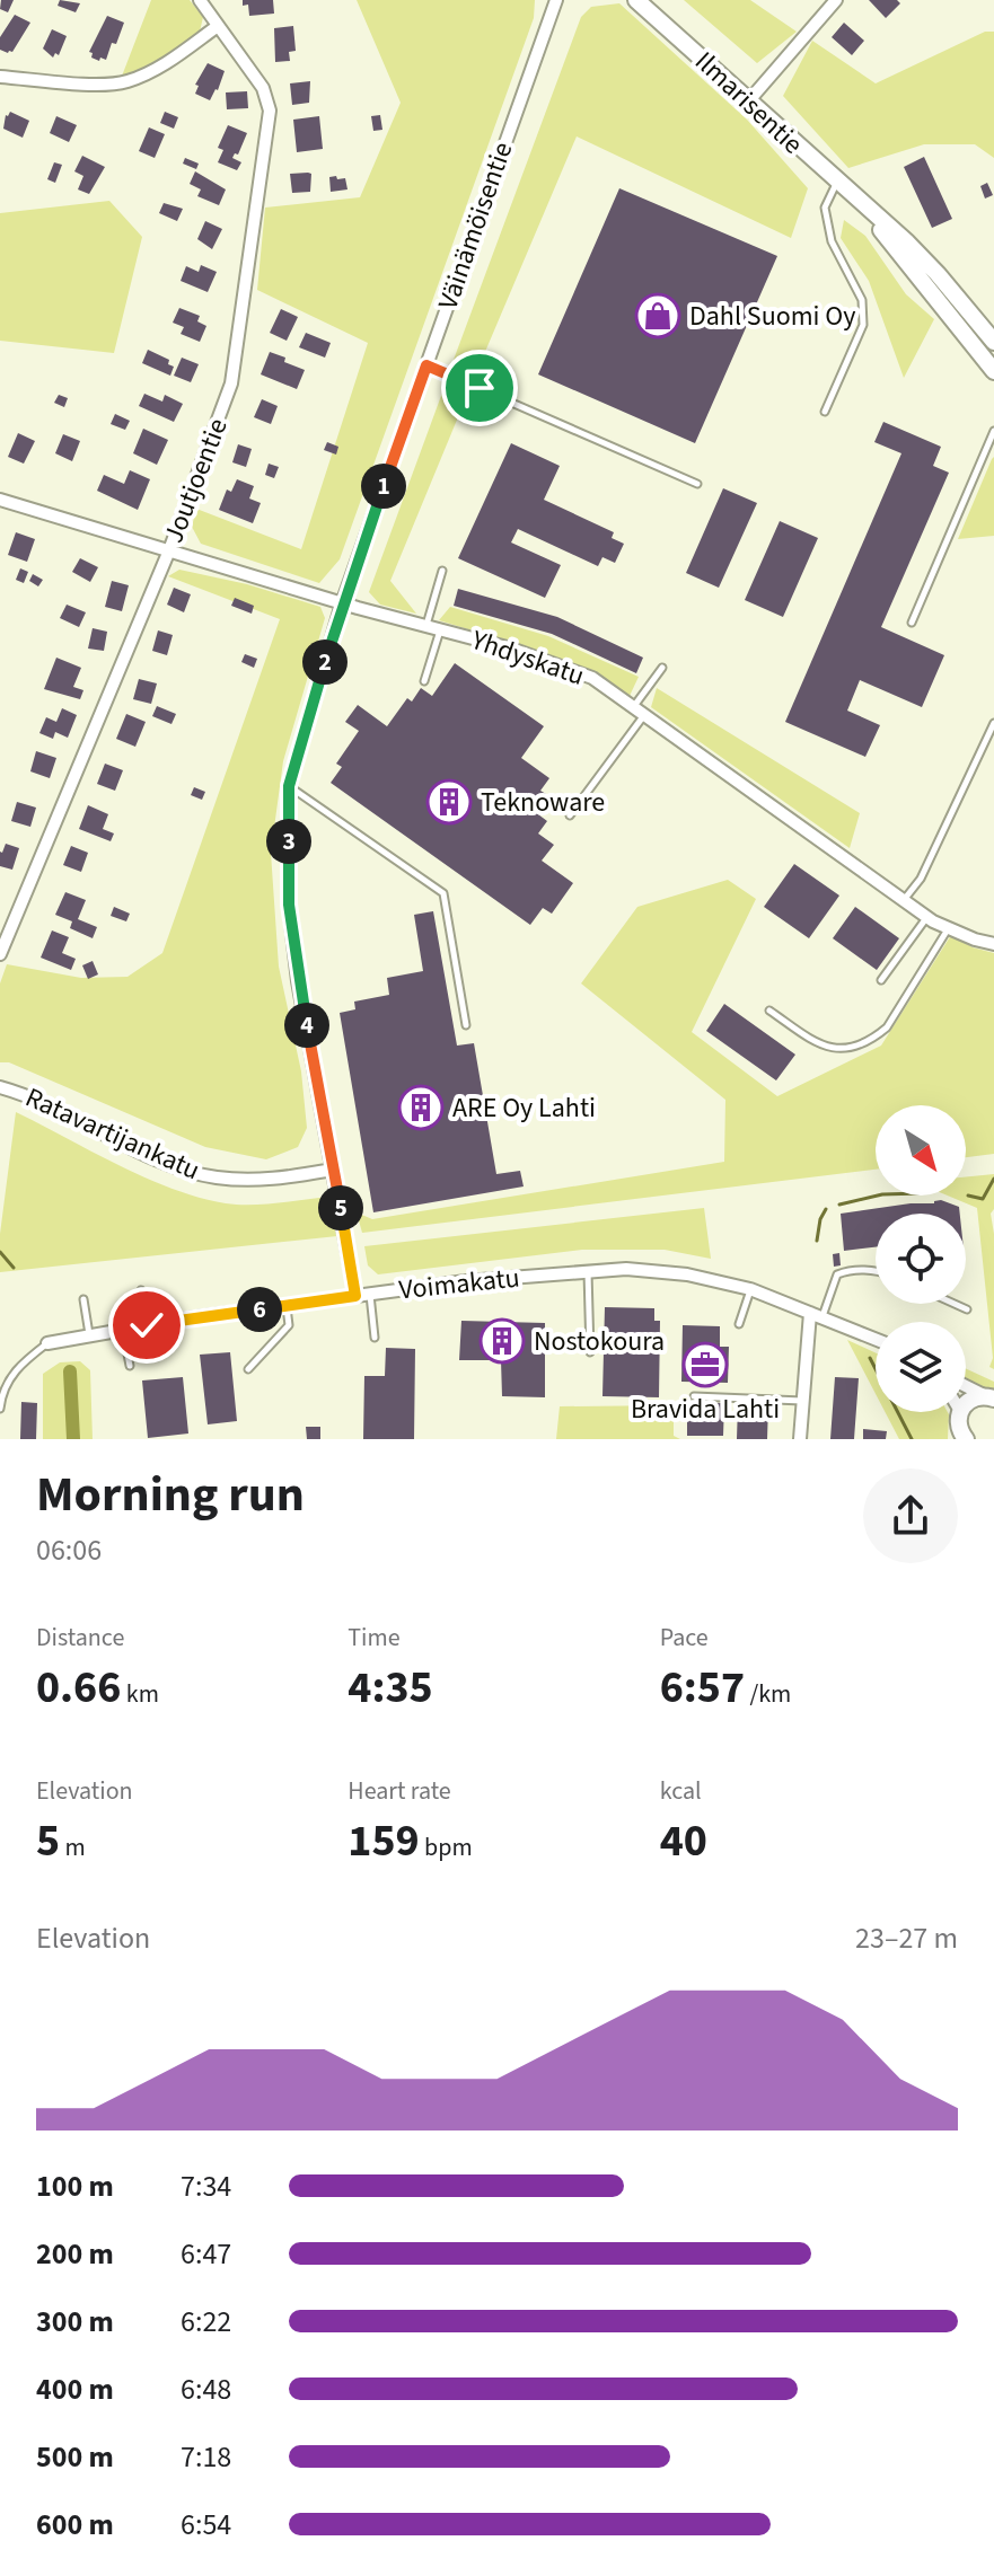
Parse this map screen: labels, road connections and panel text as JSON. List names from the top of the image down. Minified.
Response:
{"streets":{"street":["Ilmarisentie","Väinämöisentie","Joutjoentie","Yhdyskatu","Ratavartijankatu","Voimakatu"]},"crossings":[["Väinämöisentie","Yhdyskatu"],["Väinämöisentie","Ratavartijankatu"],["Väinämöisentie","Voimakatu"],["Joutjoentie","Yhdyskatu"]],"places":{"shop":["Dahl Suomi Oy"],"building":["Teknoware","ARE Oy Lahti","Nostokoura"],"office":["Bravida Lahti"]},"north":"bottom right","page":{"pins":["1","2","3","4","5","6"],"heading":["Morning run","06:06"],"stats":[["Distance","0.66 km"],["Time","4:35"],["Pace","6:57 /km"],["Elevation","5 m"],["Heart rate","159 bpm"],["kcal","40"]],"chart":["Elevation","23–27 m"],"list":[{"name":"100 m","note":"7:34"},{"name":"200 m","note":"6:47"},{"name":"300 m","note":"6:22"},{"name":"400 m","note":"6:48"},{"name":"500 m","note":"7:18"},{"name":"600 m","note":"6:54"}]}}
